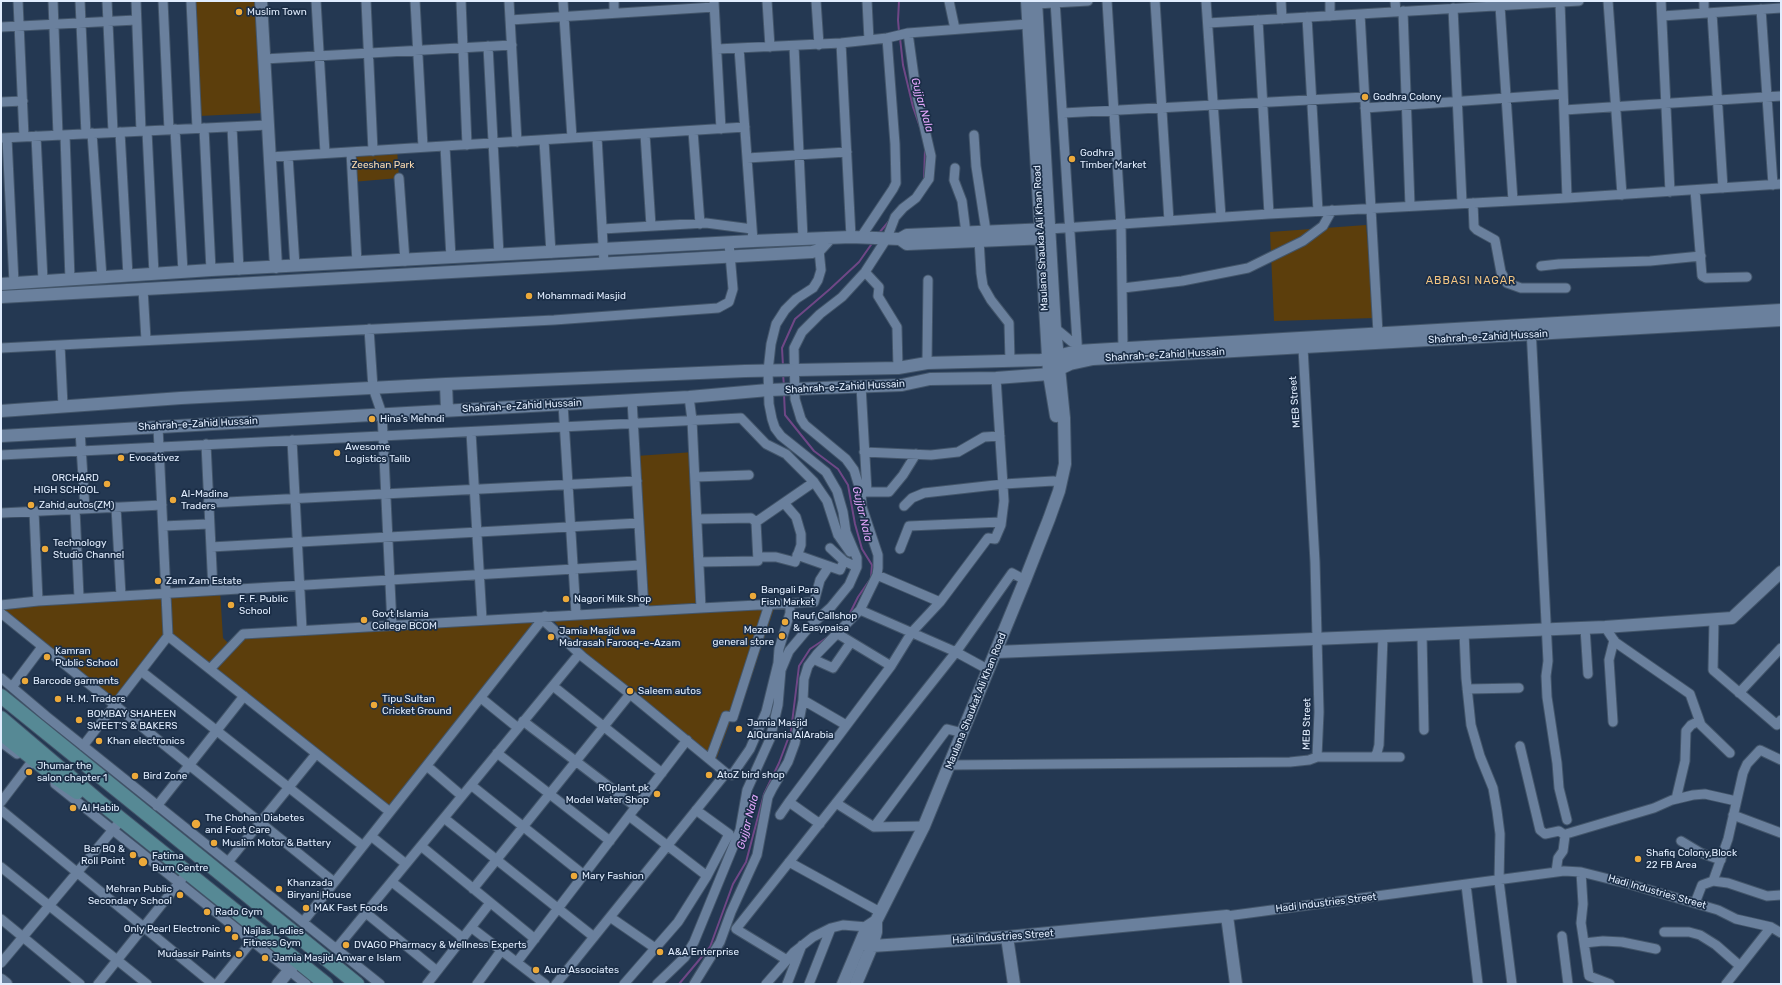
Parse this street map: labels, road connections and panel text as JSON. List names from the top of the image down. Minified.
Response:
{"streets":{"main road":["Maulana Shaukat Ali Khan Road","Shahrah-e-Zahid Hussain","Hadi Industries Street"],"street":["MEB Street"]},"crossings":[["Maulana Shaukat Ali Khan Road","Shahrah-e-Zahid Hussain"],["Maulana Shaukat Ali Khan Road","MEB Street"],["Maulana Shaukat Ali Khan Road","Hadi Industries Street"],["Shahrah-e-Zahid Hussain","MEB Street"]],"districts":["ABBASI NAGAR"],"water":["Gujjar Nala"],"parks":["Zeeshan Park"],"places":["Muslim Town","Godhra Colony","Godhra Timber Market","Mohammadi Masjid","Hina's Mehndi","Awesome Logistics Talib","Evocativez","ORCHARD HIGH SCHOOL","Al-Madina Traders","Zahid autos(ZM)","Technology Studio Channel","Zam Zam Estate","Bangali Para Fish Market","Nagori Milk Shop","F. F. Public School","Govt Islamia College BCOM","Rauf Callshop & Easypaisa","Mezan general store","Jamia Masjid wa Madrasah Farooq-e-Azam","Kamran Public School","Barcode garments","Saleem autos","H. M. Traders","Tipu Sultan Cricket Ground","BOMBAY SHAHEEN SWEET'S & BAKERS","Jamia Masjid AlQurania AlArabia","Khan electronics","Jhumar the salon chapter 1","AtoZ bird shop","Bird Zone","ROplant.pk Model Water Shop","Al Habib","The Chohan Diabetes and Foot Care","Muslim Motor & Battery","Bar BQ & Roll Point","Shafiq Colony,Block 22 FB Area","Fatima Burn Centre","Mary Fashion","Khanzada Biryani House","Mehran Public Secondary School","MAK Fast Foods","Rado Gym","Only Pearl Electronic","Najlas Ladies Fitness Gym","DVAGO Pharmacy & Wellness Experts","A&A Enterprise","Mudassir Paints","Jamia Masjid Anwar e Islam","Aura Associates"]}
